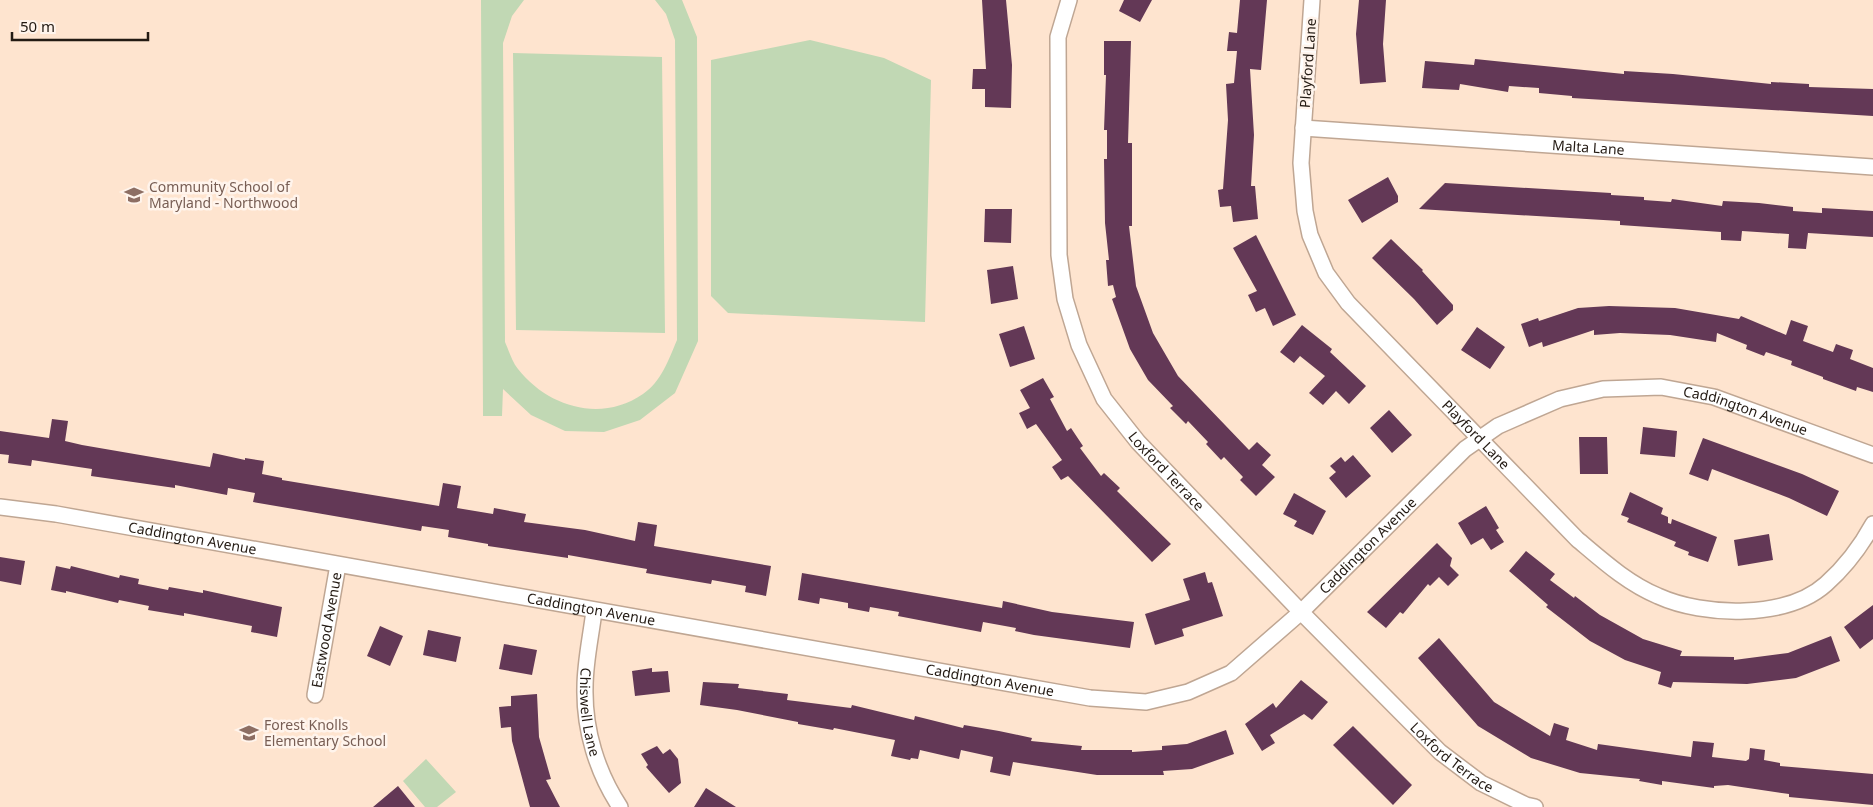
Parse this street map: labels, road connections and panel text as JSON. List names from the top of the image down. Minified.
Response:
{"streets":{"street":["Playford Lane","Malta Lane","Caddington Avenue","Loxford Terrace","Eastwood Avenue","Chiswell Lane"]},"crossings":[["Playford Lane","Malta Lane"],["Playford Lane","Caddington Avenue"],["Caddington Avenue","Loxford Terrace"],["Caddington Avenue","Eastwood Avenue"],["Caddington Avenue","Chiswell Lane"]],"places":{"school or university":["Community School of Maryland - Northwood","Forest Knolls Elementary School"]},"scale_bar":"50 m"}
